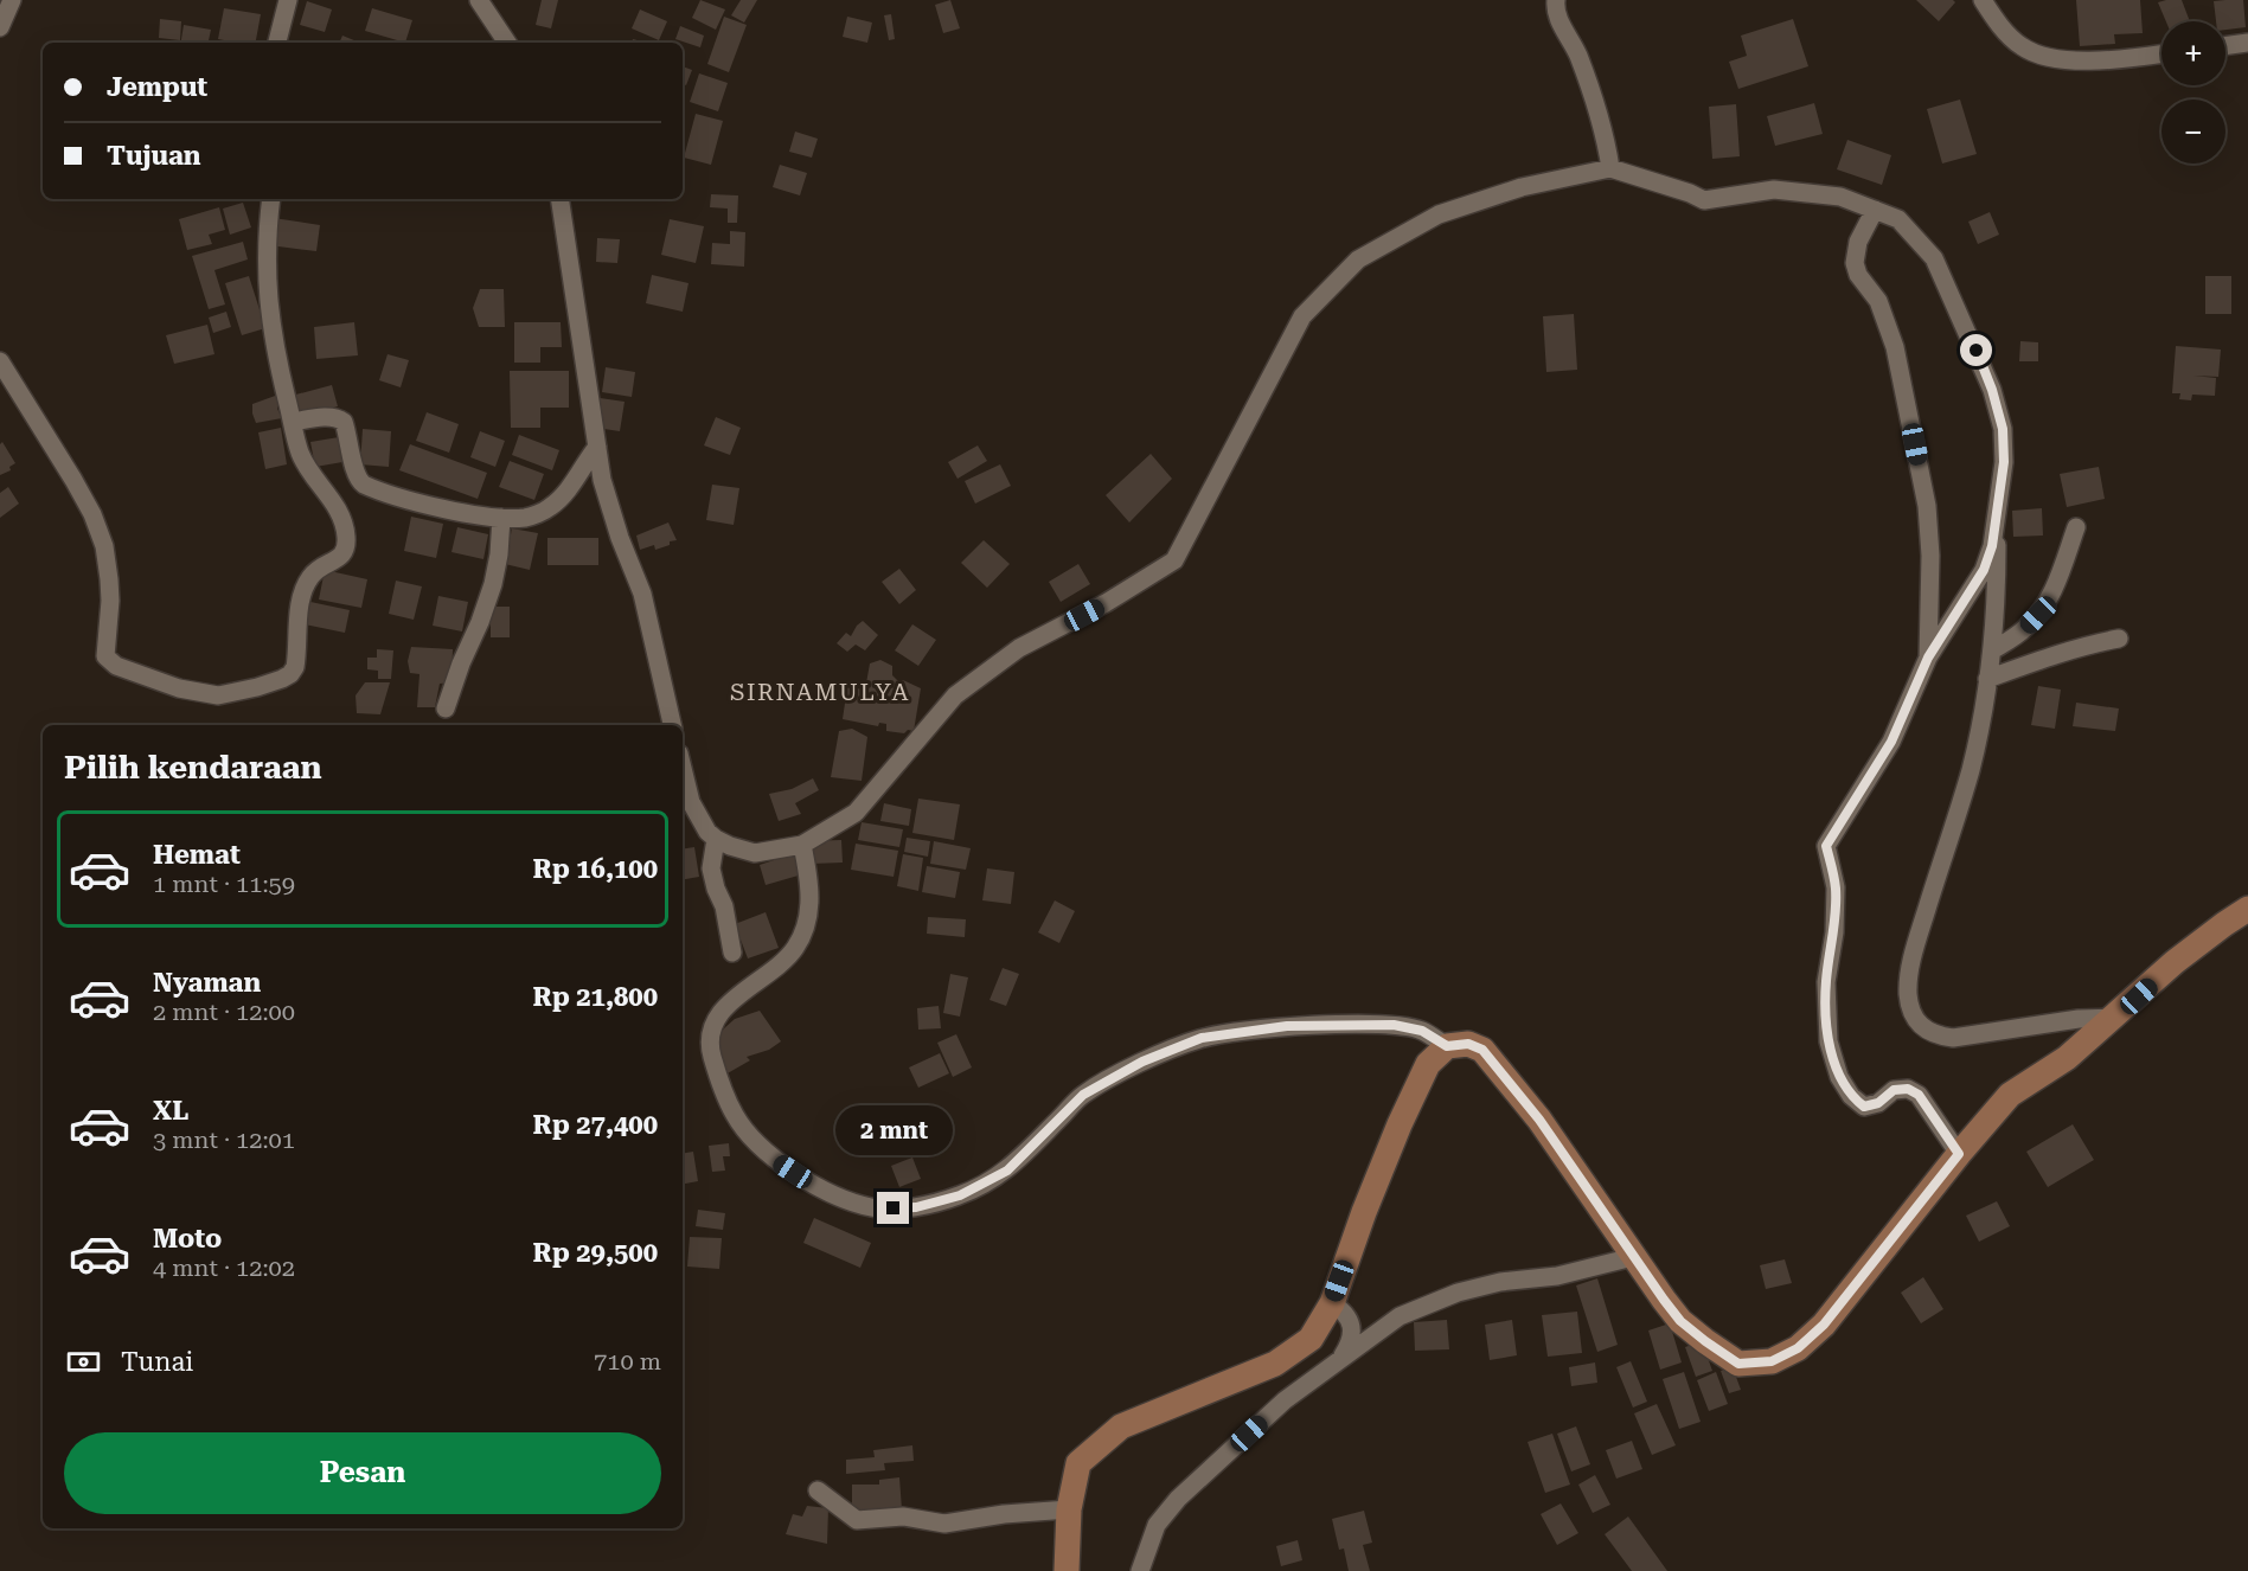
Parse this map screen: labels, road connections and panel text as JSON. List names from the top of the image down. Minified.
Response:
{"districts":["SIRNAMULYA"],"page":{"map_buttons":["+","−"],"banner":["Jemput","Tujuan"],"heading":"Pilih kendaraan","list":[{"name":"Hemat","note":"1 mnt · 11:59","value":"Rp 16,100"},{"name":"Nyaman","note":"2 mnt · 12:00","value":"Rp 21,800"},{"name":"XL","note":"3 mnt · 12:01","value":"Rp 27,400"},{"name":"Moto","note":"4 mnt · 12:02","value":"Rp 29,500"}],"bubble":"2 mnt","pay":["Tunai","710 m"],"buttons":"Pesan"}}
